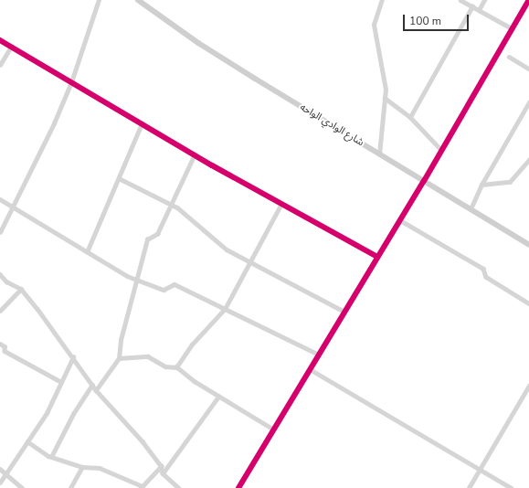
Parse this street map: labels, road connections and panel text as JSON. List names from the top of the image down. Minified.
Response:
{"streets":{"main road":["شارع الوادي الواحه"]},"scale_bar":"100 m"}
